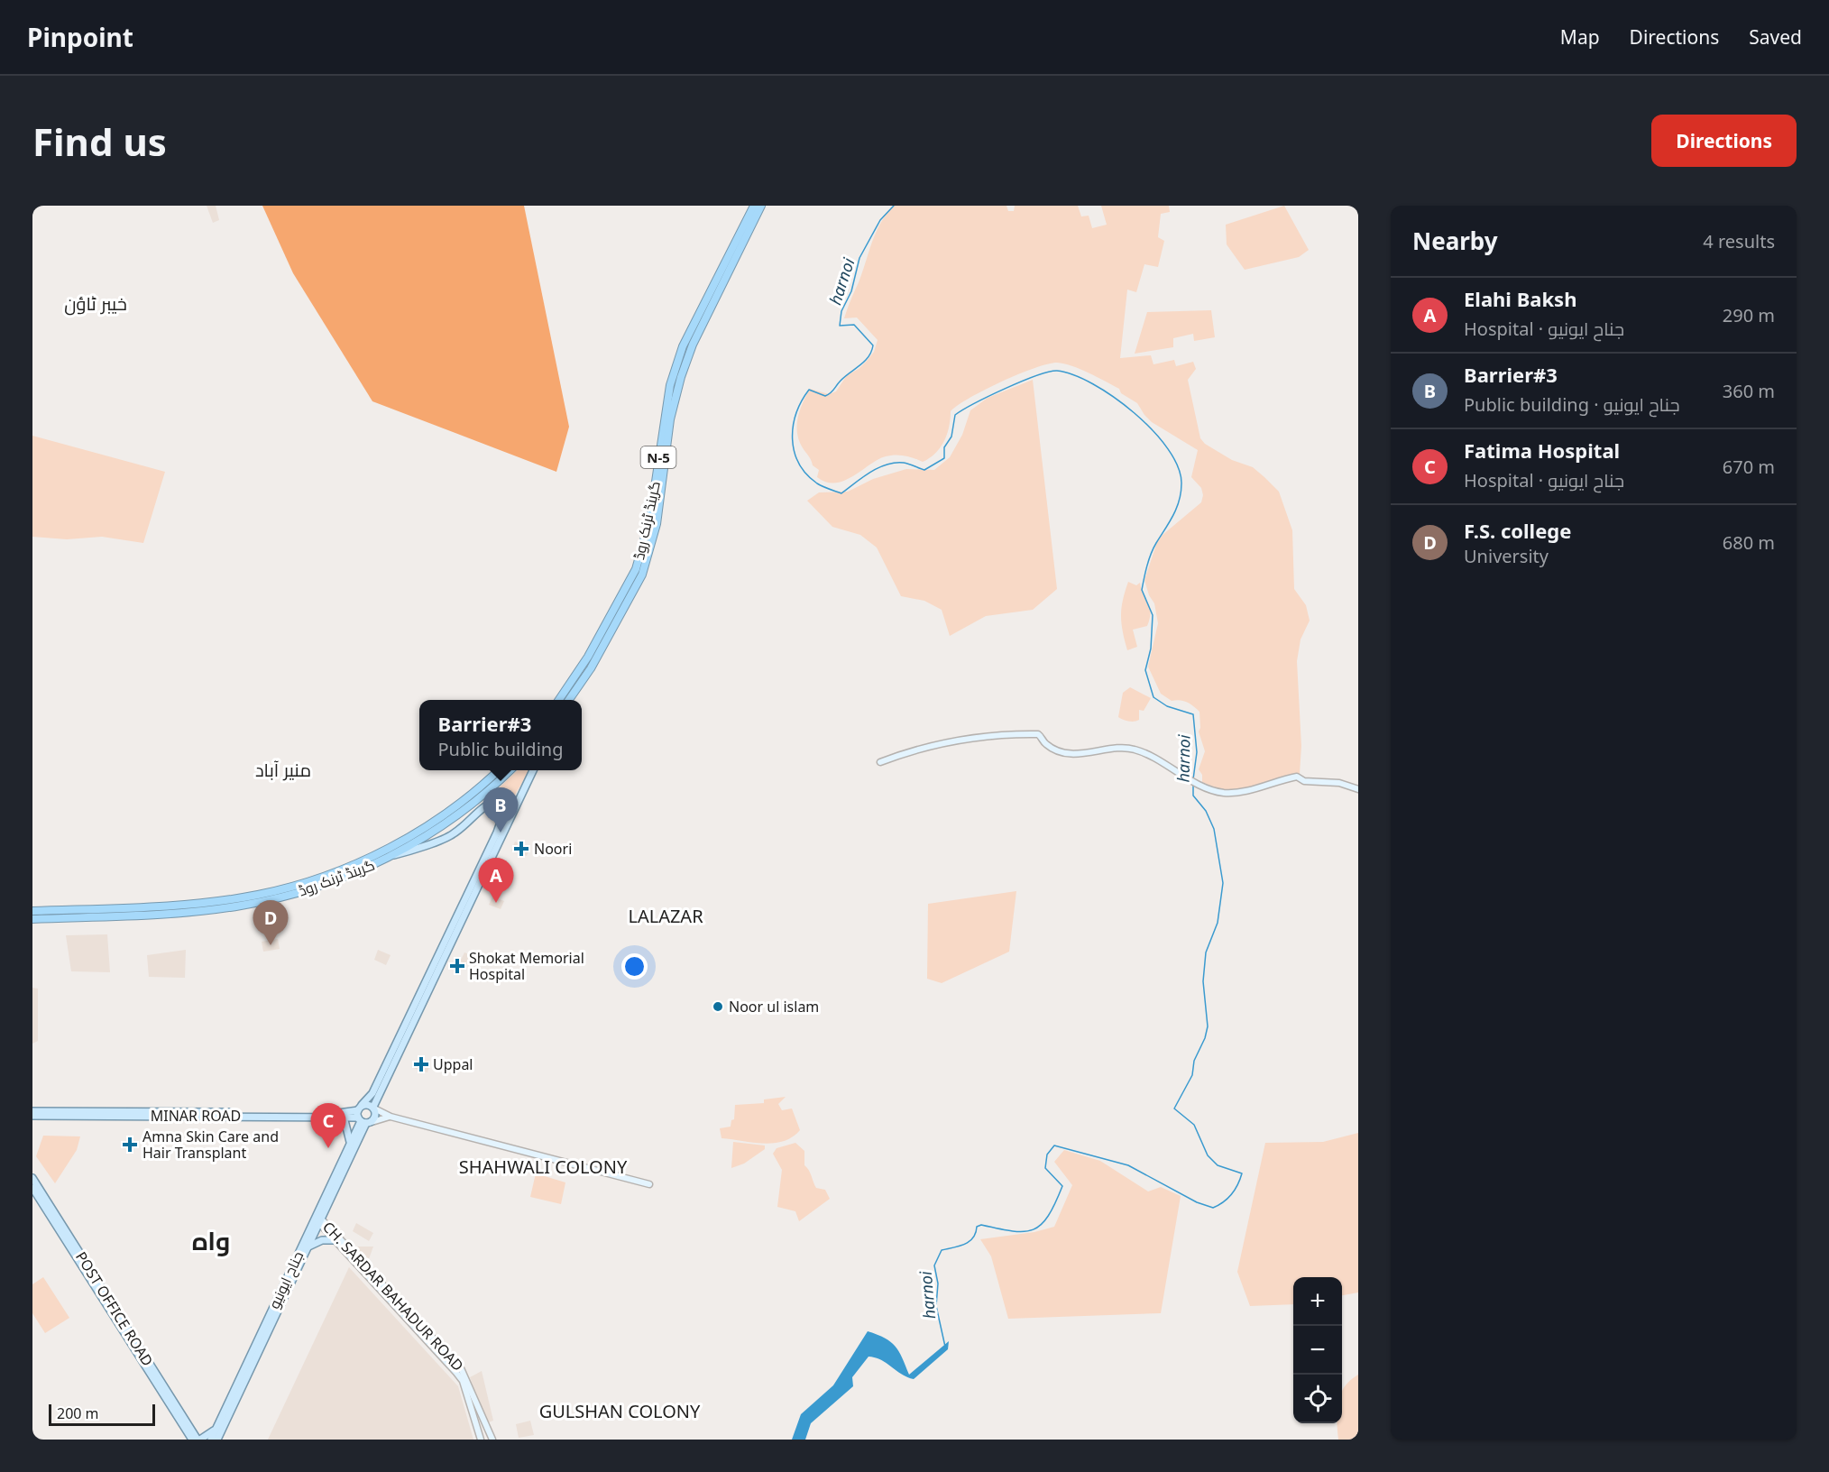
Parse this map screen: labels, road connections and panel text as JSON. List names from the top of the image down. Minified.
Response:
{"streets":{"highway":["N-5","گرینڈ ٹرنک روڈ"],"main road":["MINAR ROAD","جناح ایونیو","CH. SARDAR BAHADUR ROAD","POST OFFICE ROAD"]},"crossings":[["MINAR ROAD","جناح ایونیو"],["جناح ایونیو","CH. SARDAR BAHADUR ROAD"]],"districts":["خیبر ٹاؤن","منیر آباد","LALAZAR","SHAHWALI COLONY","واہ","GULSHAN COLONY"],"water":["harnoi"],"places":{"health":["Noori","Shokat Memorial Hospital","Uppal","Amna Skin Care and Hair Transplant"],"other":["Noor ul islam"]},"scale_bar":"200 m","page":{"header":"Pinpoint","nav":["Map","Directions","Saved"],"buttons":"Directions","title":"Find us","heading":["Nearby","4 results"],"list":[{"mark":"A","name":"Elahi Baksh","note":"Hospital · جناح ایونیو","value":"290 m"},{"mark":"B","name":"Barrier#3","note":"Public building · جناح ایونیو","value":"360 m"},{"mark":"C","name":"Fatima Hospital","note":"Hospital · جناح ایونیو","value":"670 m"},{"mark":"D","name":"F.S. college","note":"University","value":"680 m"}],"popup":["Barrier#3","Public building"],"pins":["B","A","D","C"],"map_buttons":["+","−"],"scale":"200 m"}}
